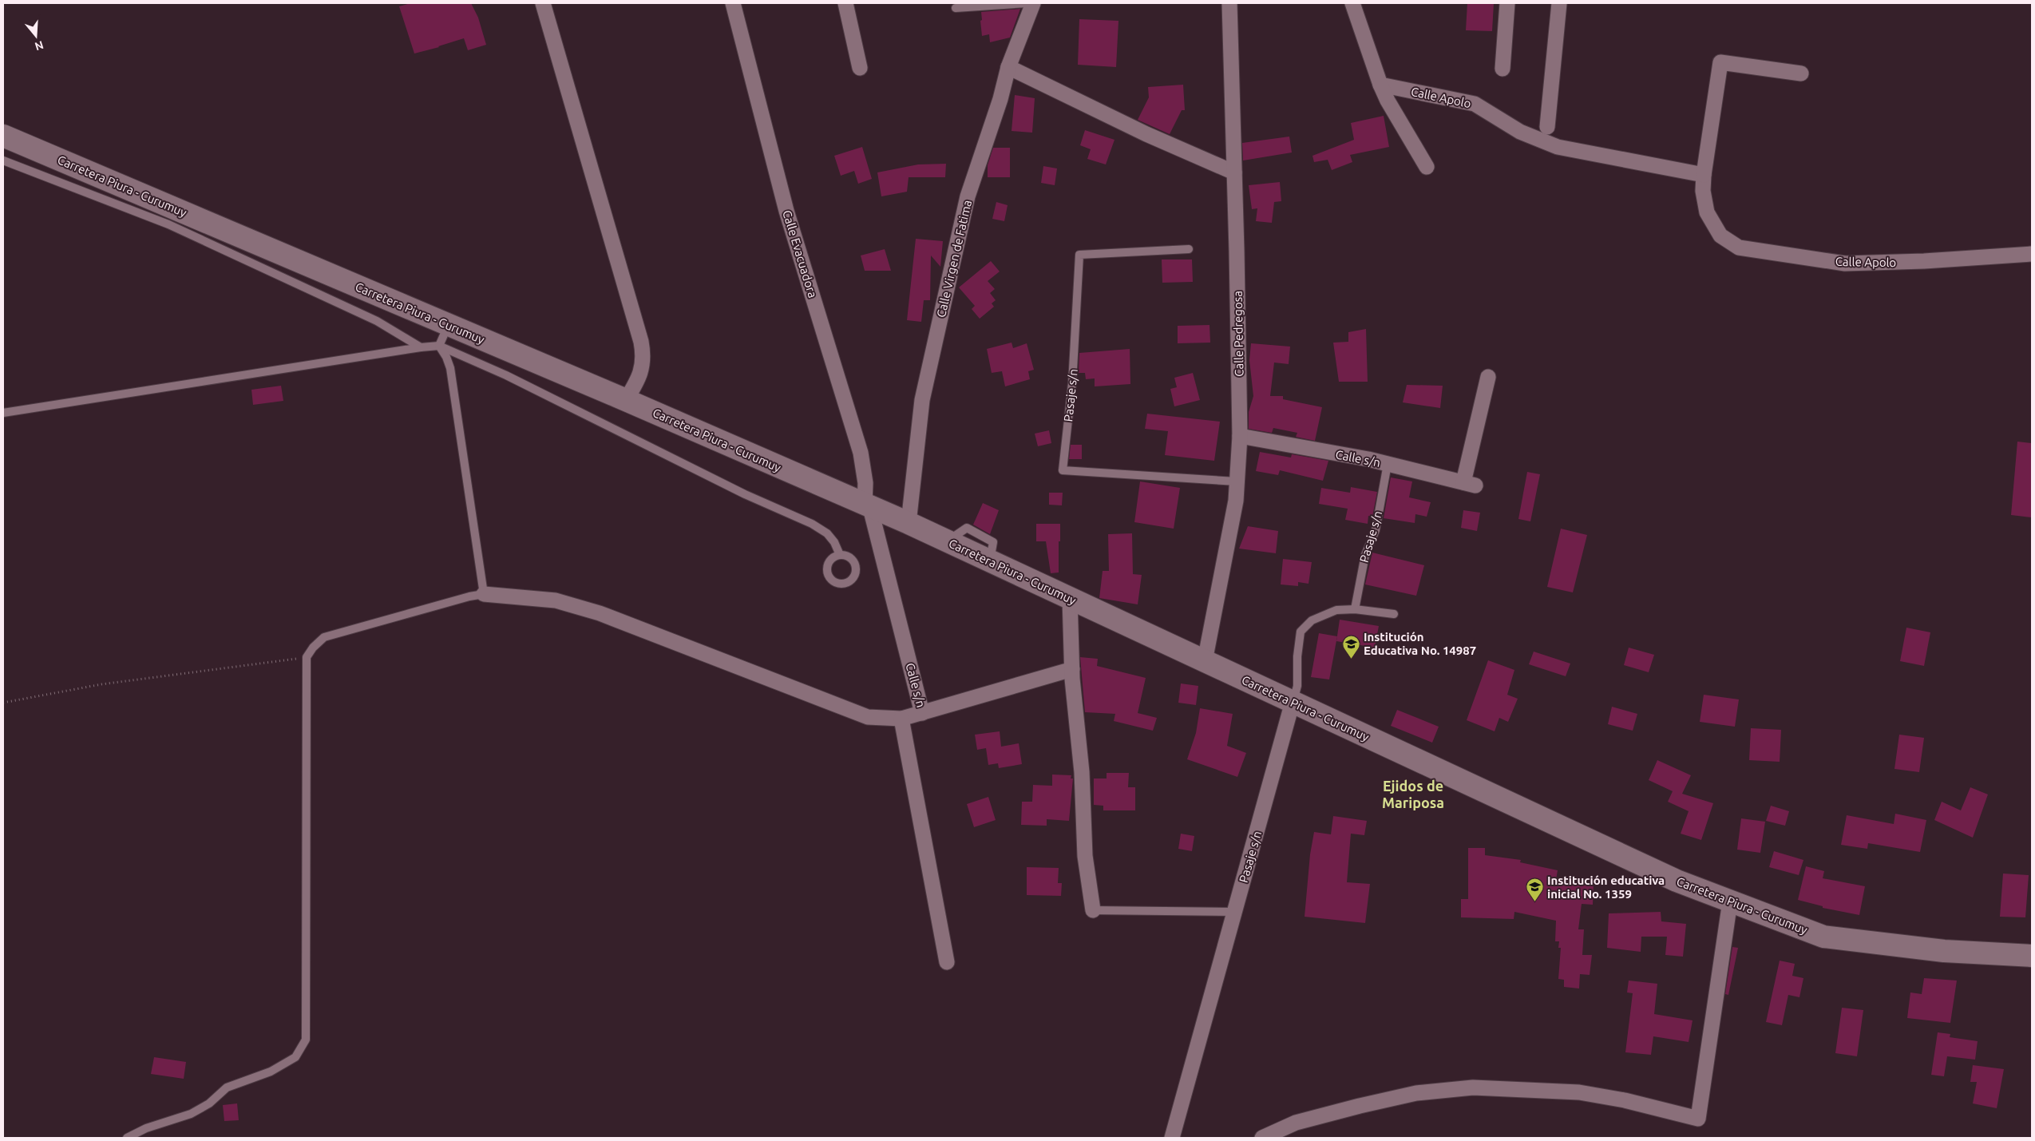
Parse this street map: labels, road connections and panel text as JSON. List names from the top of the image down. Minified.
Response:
{"streets":{"main road":["Carretera Piura - Curumuy"],"street":["Calle Apolo","Calle Evacuadora","Calle Virgen de Fatima","Calle Pedregosa","Pasaje s/n","Calle s/n"]},"crossings":[["Carretera Piura - Curumuy","Calle Evacuadora"],["Carretera Piura - Curumuy","Calle Virgen de Fatima"],["Carretera Piura - Curumuy","Calle Pedregosa"],["Carretera Piura - Curumuy","Pasaje s/n"],["Carretera Piura - Curumuy","Calle s/n"],["Calle Evacuadora","Calle s/n"],["Calle Pedregosa","Pasaje s/n"],["Calle Pedregosa","Calle s/n"],["Pasaje s/n","Calle s/n"]],"districts":["Ejidos de Mariposa"],"places":{"school or university":["Institución Educativa No. 14987","Institución educativa inicial No. 1359"]},"north":"bottom"}
